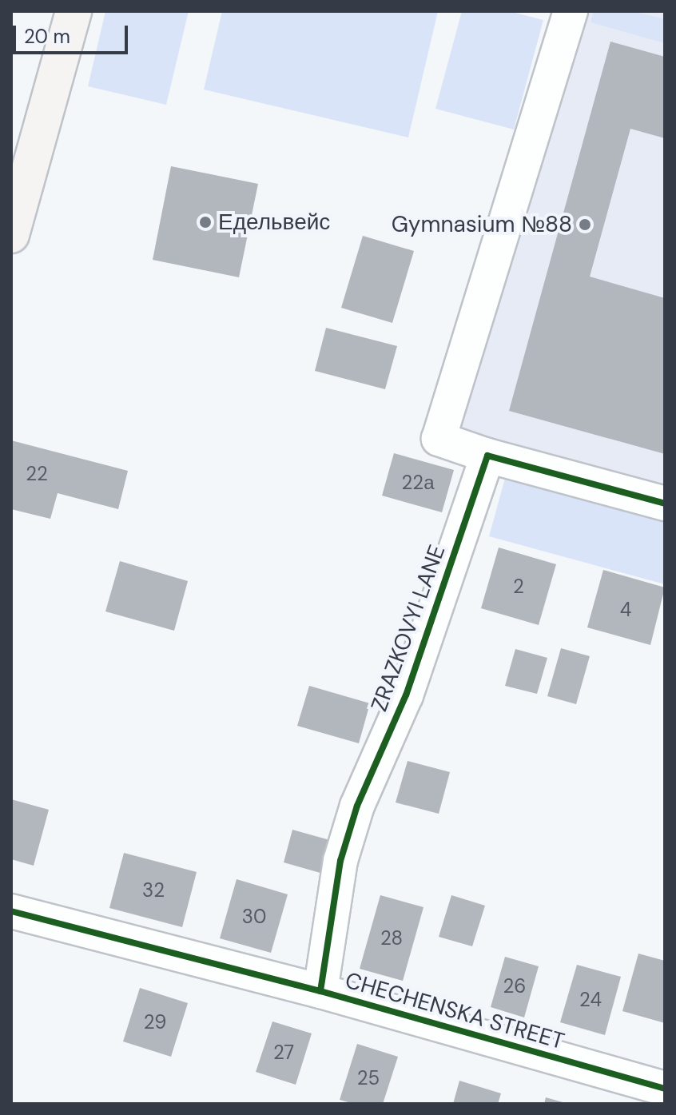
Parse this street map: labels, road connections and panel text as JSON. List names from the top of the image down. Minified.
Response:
{"streets":{"street":["ZRAZKOVYI LANE","CHECHENSKA STREET"]},"crossings":[["ZRAZKOVYI LANE","CHECHENSKA STREET"]],"places":["Едельвейс","Gymnasium №88"],"house_numbers":["22","22а","2","4","32","30","28","26","24","29","27","25"],"scale_bar":"20 m"}
